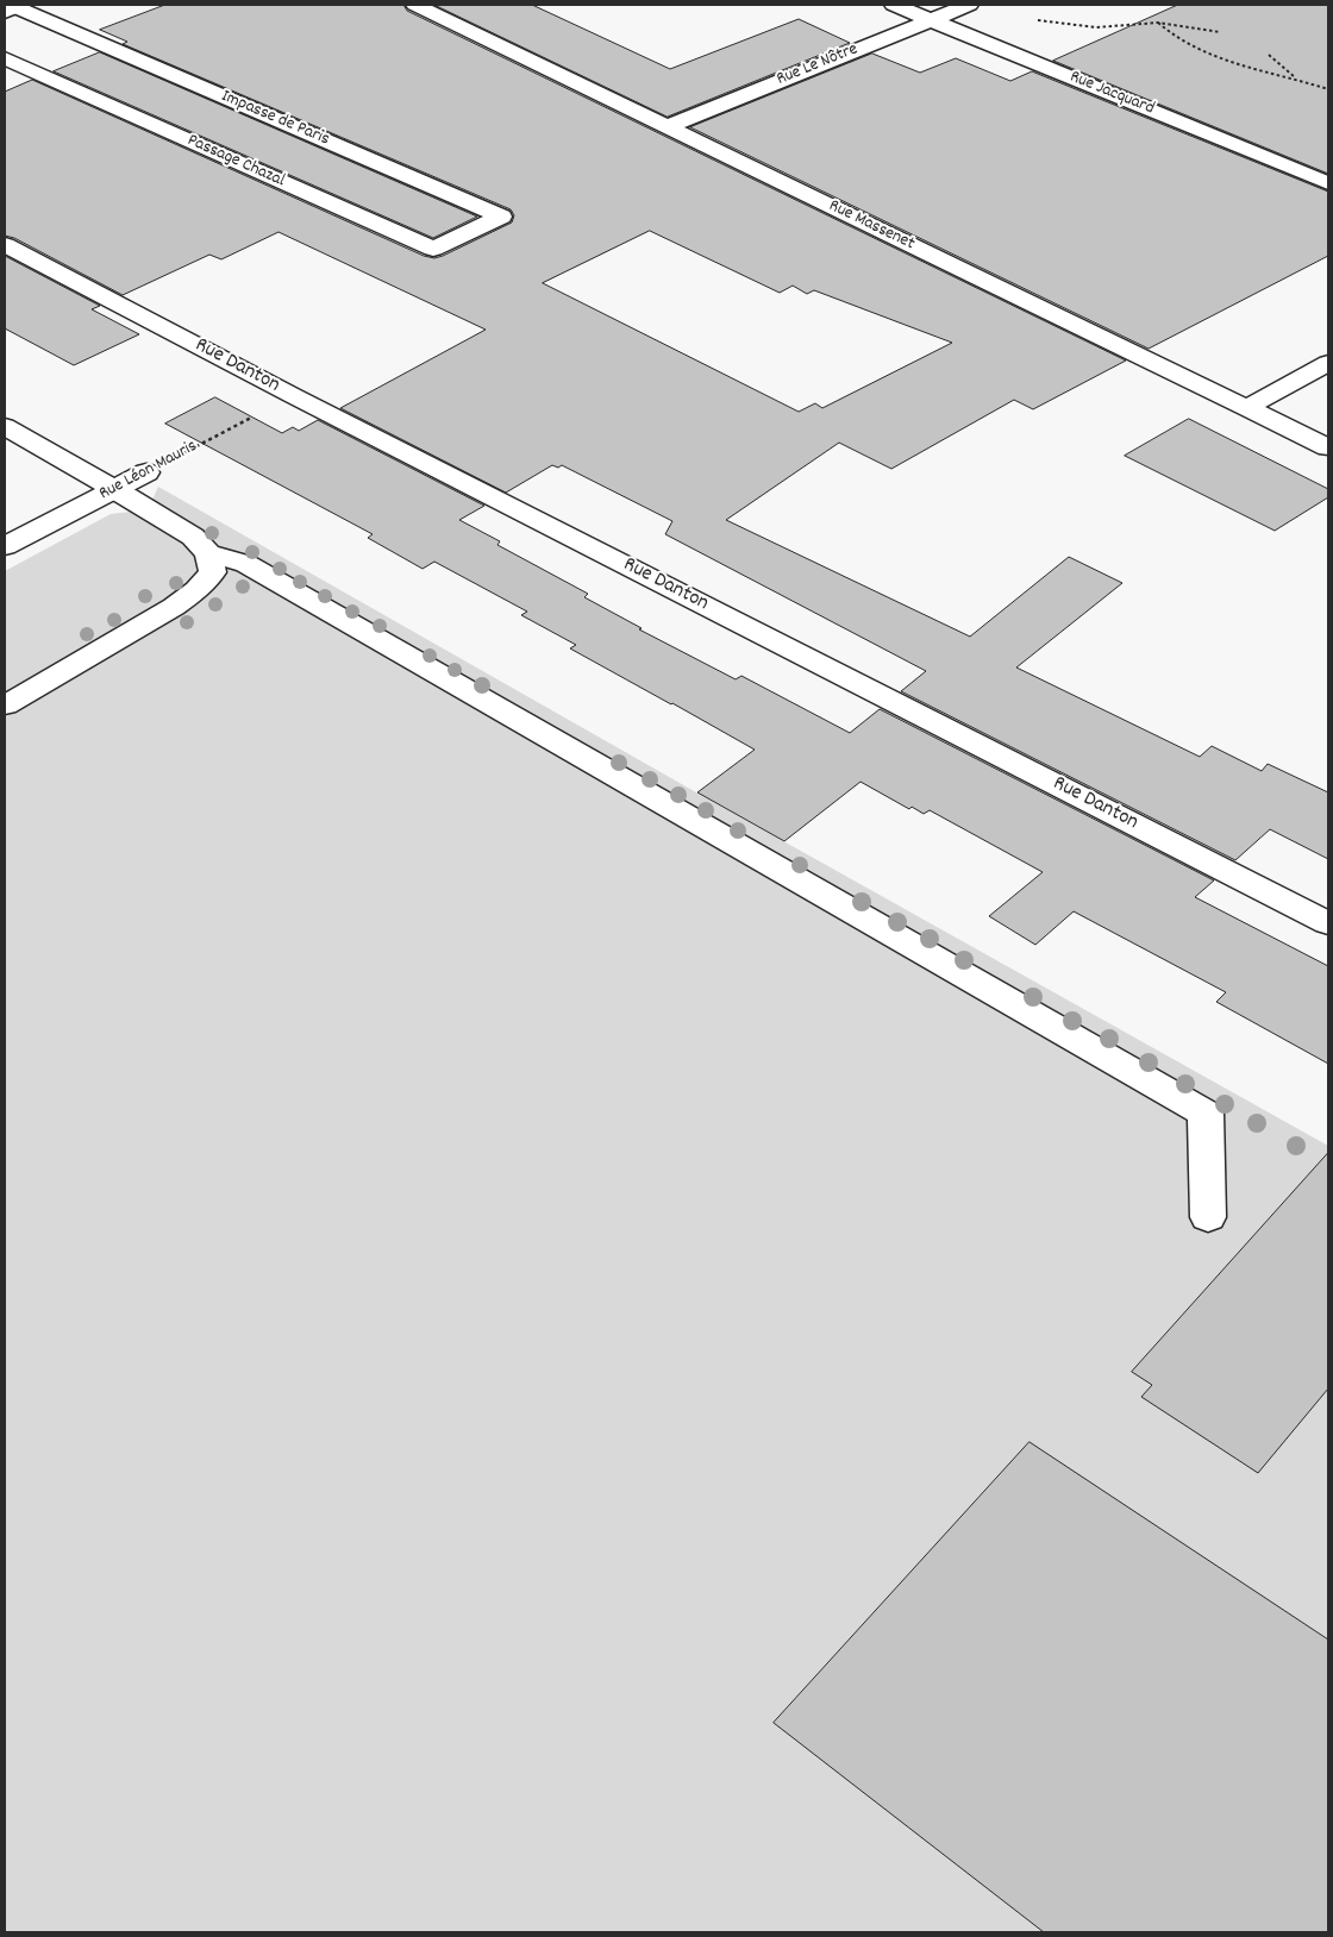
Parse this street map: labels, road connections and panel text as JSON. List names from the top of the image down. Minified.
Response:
{"streets":{"street":["Rue Le Nôtre","Rue Jacquard","Impasse de Paris","Passage Chazal","Rue Massenet","Rue Danton","Rue Léon Mauris"]},"crossings":[["Rue Le Nôtre","Rue Jacquard"],["Rue Le Nôtre","Rue Massenet"],["Impasse de Paris","Passage Chazal"],["Rue Danton","Rue Léon Mauris"]]}
